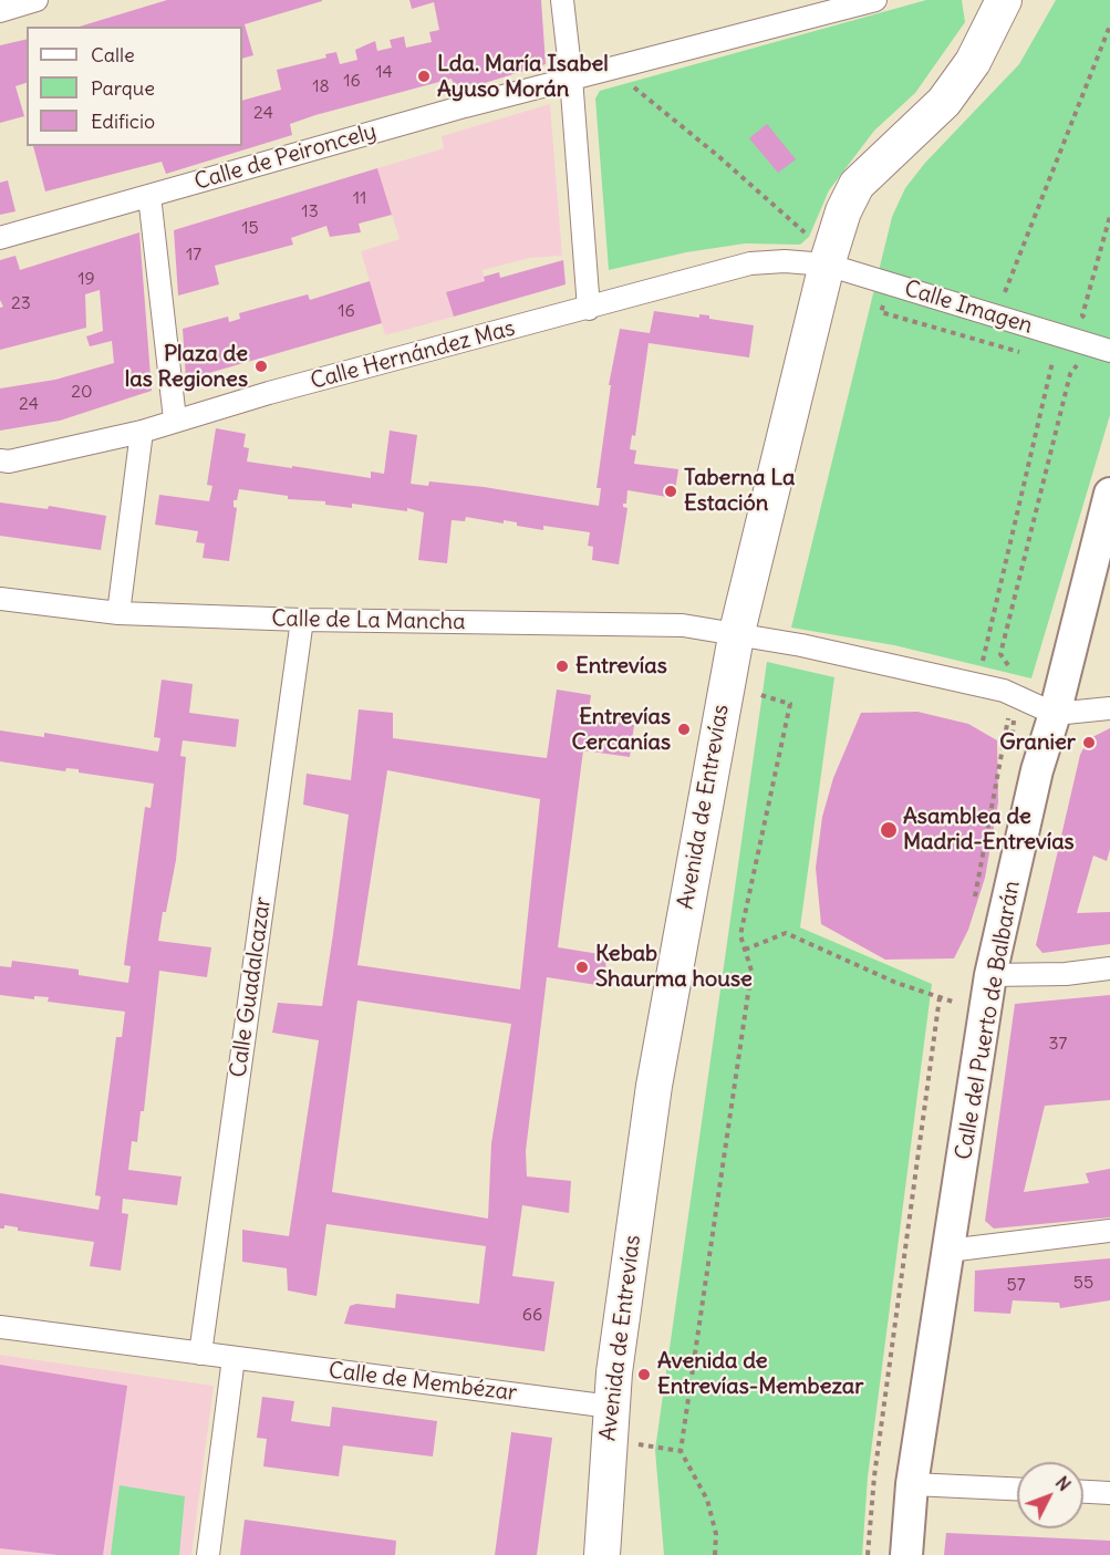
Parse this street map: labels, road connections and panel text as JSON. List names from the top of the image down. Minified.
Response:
{"streets":{"main road":["Avenida de Entrevías"],"street":["Calle de Peironcely","Calle Imagen","Calle Hernández Mas","Calle de La Mancha","Calle Guadalcazar","Calle del Puerto de Balbarán","Calle de Membézar"]},"crossings":[["Calle Imagen","Calle Hernández Mas"],["Calle Imagen","Avenida de Entrevías"],["Calle Hernández Mas","Avenida de Entrevías"],["Calle de La Mancha","Avenida de Entrevías"],["Calle de La Mancha","Calle Guadalcazar"],["Calle de La Mancha","Calle del Puerto de Balbarán"],["Avenida de Entrevías","Calle de Membézar"],["Calle Guadalcazar","Calle de Membézar"]],"places":["Lda. María Isabel Ayuso Morán","Plaza de las Regiones","Taberna La Estación","Entrevías","Entrevías Cercanías","Granier","Asamblea de Madrid-Entrevías","Kebab Shaurma house","Avenida de Entrevías-Membezar"],"house_numbers":["14","16","18","24","11","13","15","17","19","23","16","20","24","37","55","57","66"],"legend":["Calle","Parque","Edificio"],"north":"top right"}
